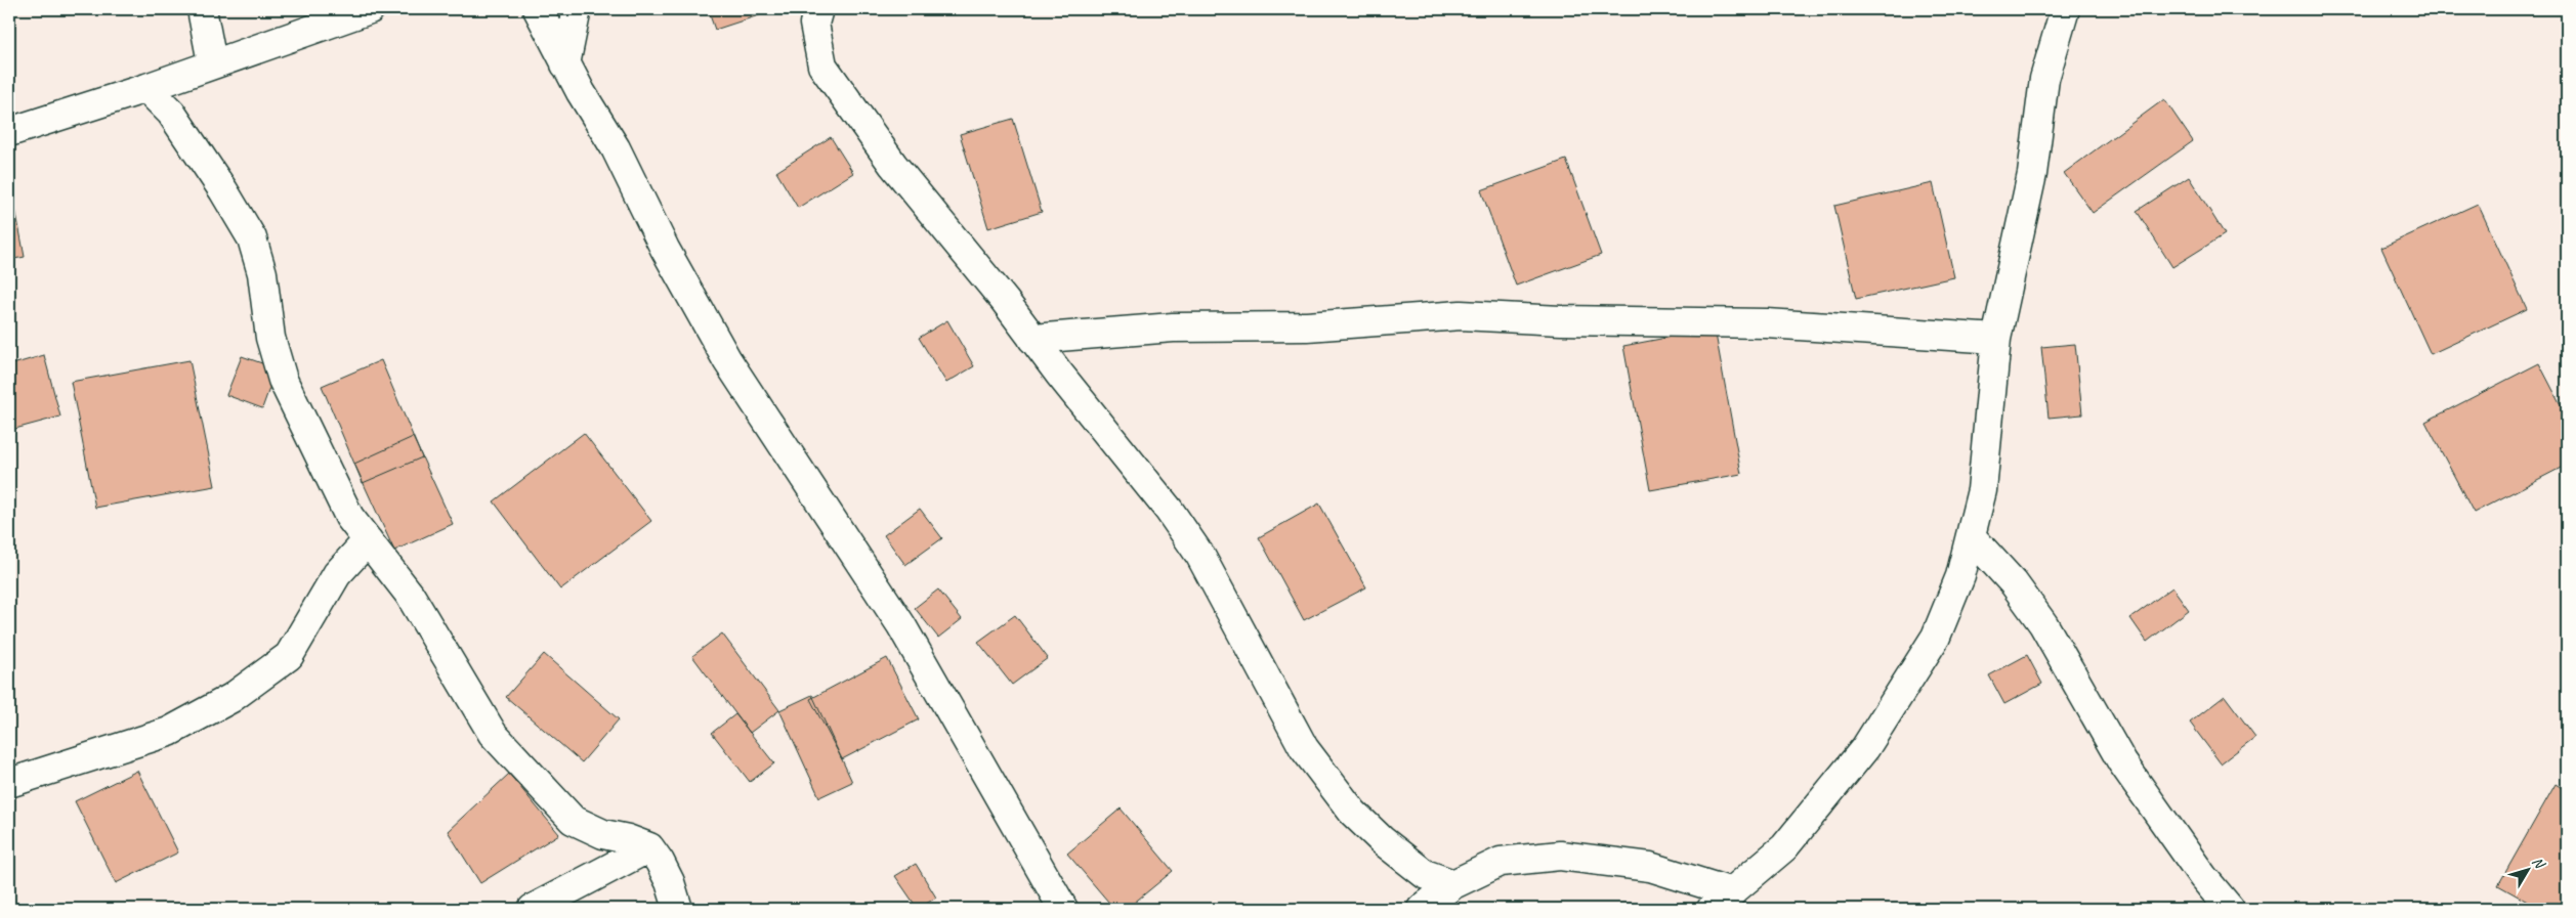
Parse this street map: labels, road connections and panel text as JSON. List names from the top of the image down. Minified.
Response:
{"north":"top right"}
